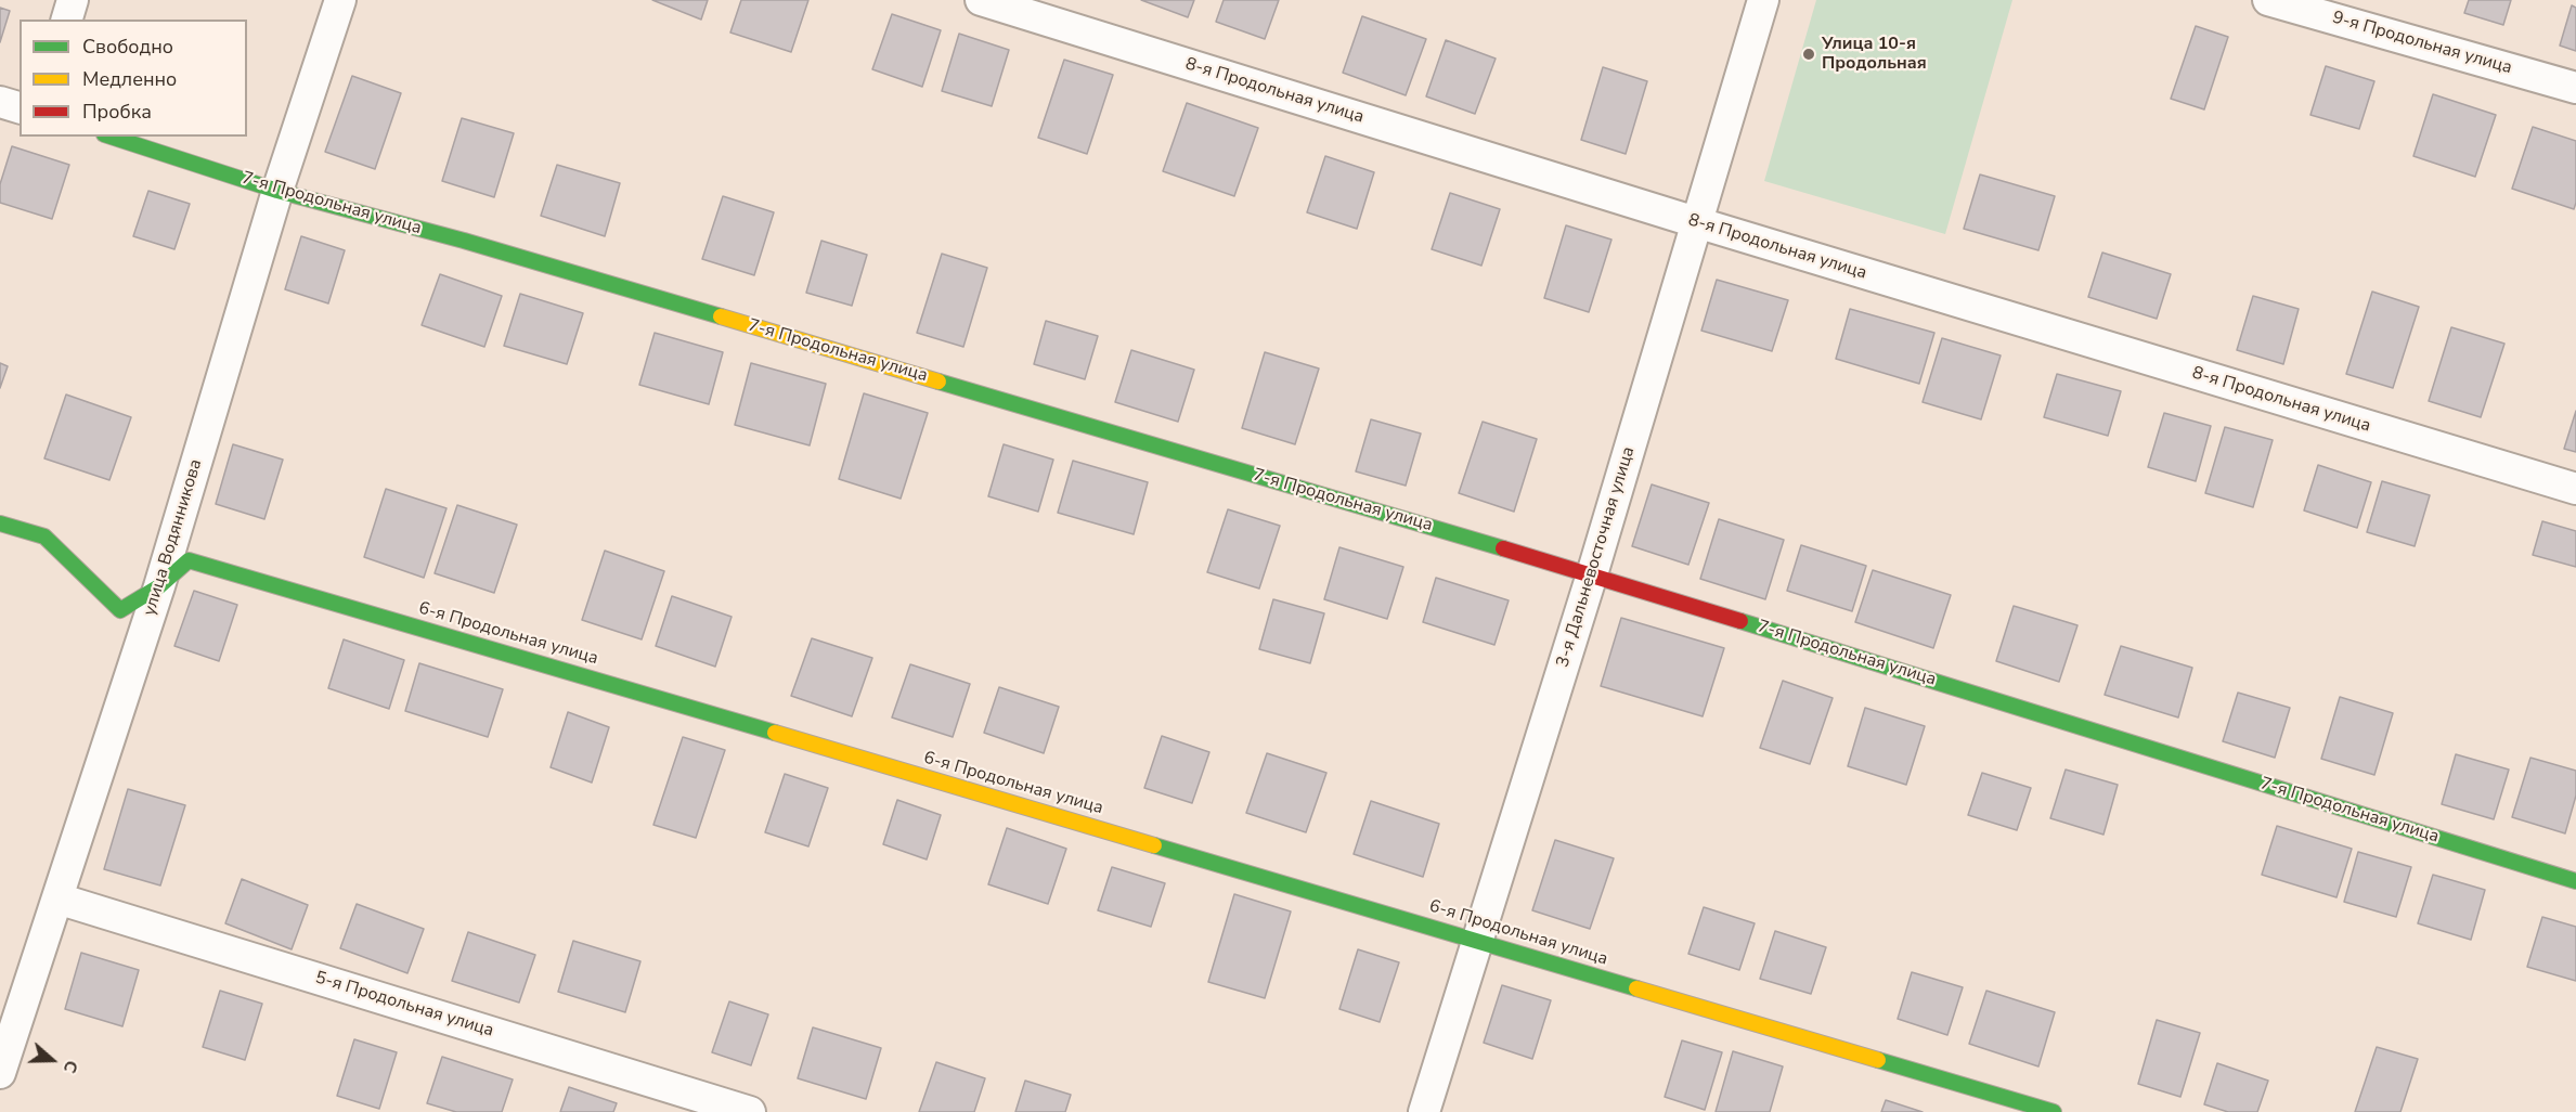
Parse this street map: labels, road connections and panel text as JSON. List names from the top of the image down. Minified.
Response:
{"streets":{"street":["9-я Продольная улица","8-я Продольная улица","7-я Продольная улица","улица Водянникова","3-я Дальневосточная улица","6-я Продольная улица","5-я Продольная улица"]},"crossings":[["8-я Продольная улица","3-я Дальневосточная улица"],["7-я Продольная улица","улица Водянникова"],["7-я Продольная улица","3-я Дальневосточная улица"],["улица Водянникова","6-я Продольная улица"],["улица Водянникова","5-я Продольная улица"],["3-я Дальневосточная улица","6-я Продольная улица"]],"places":["Улица 10-я Продольная"],"legend":["Свободно","Медленно","Пробка"],"north":"right"}
